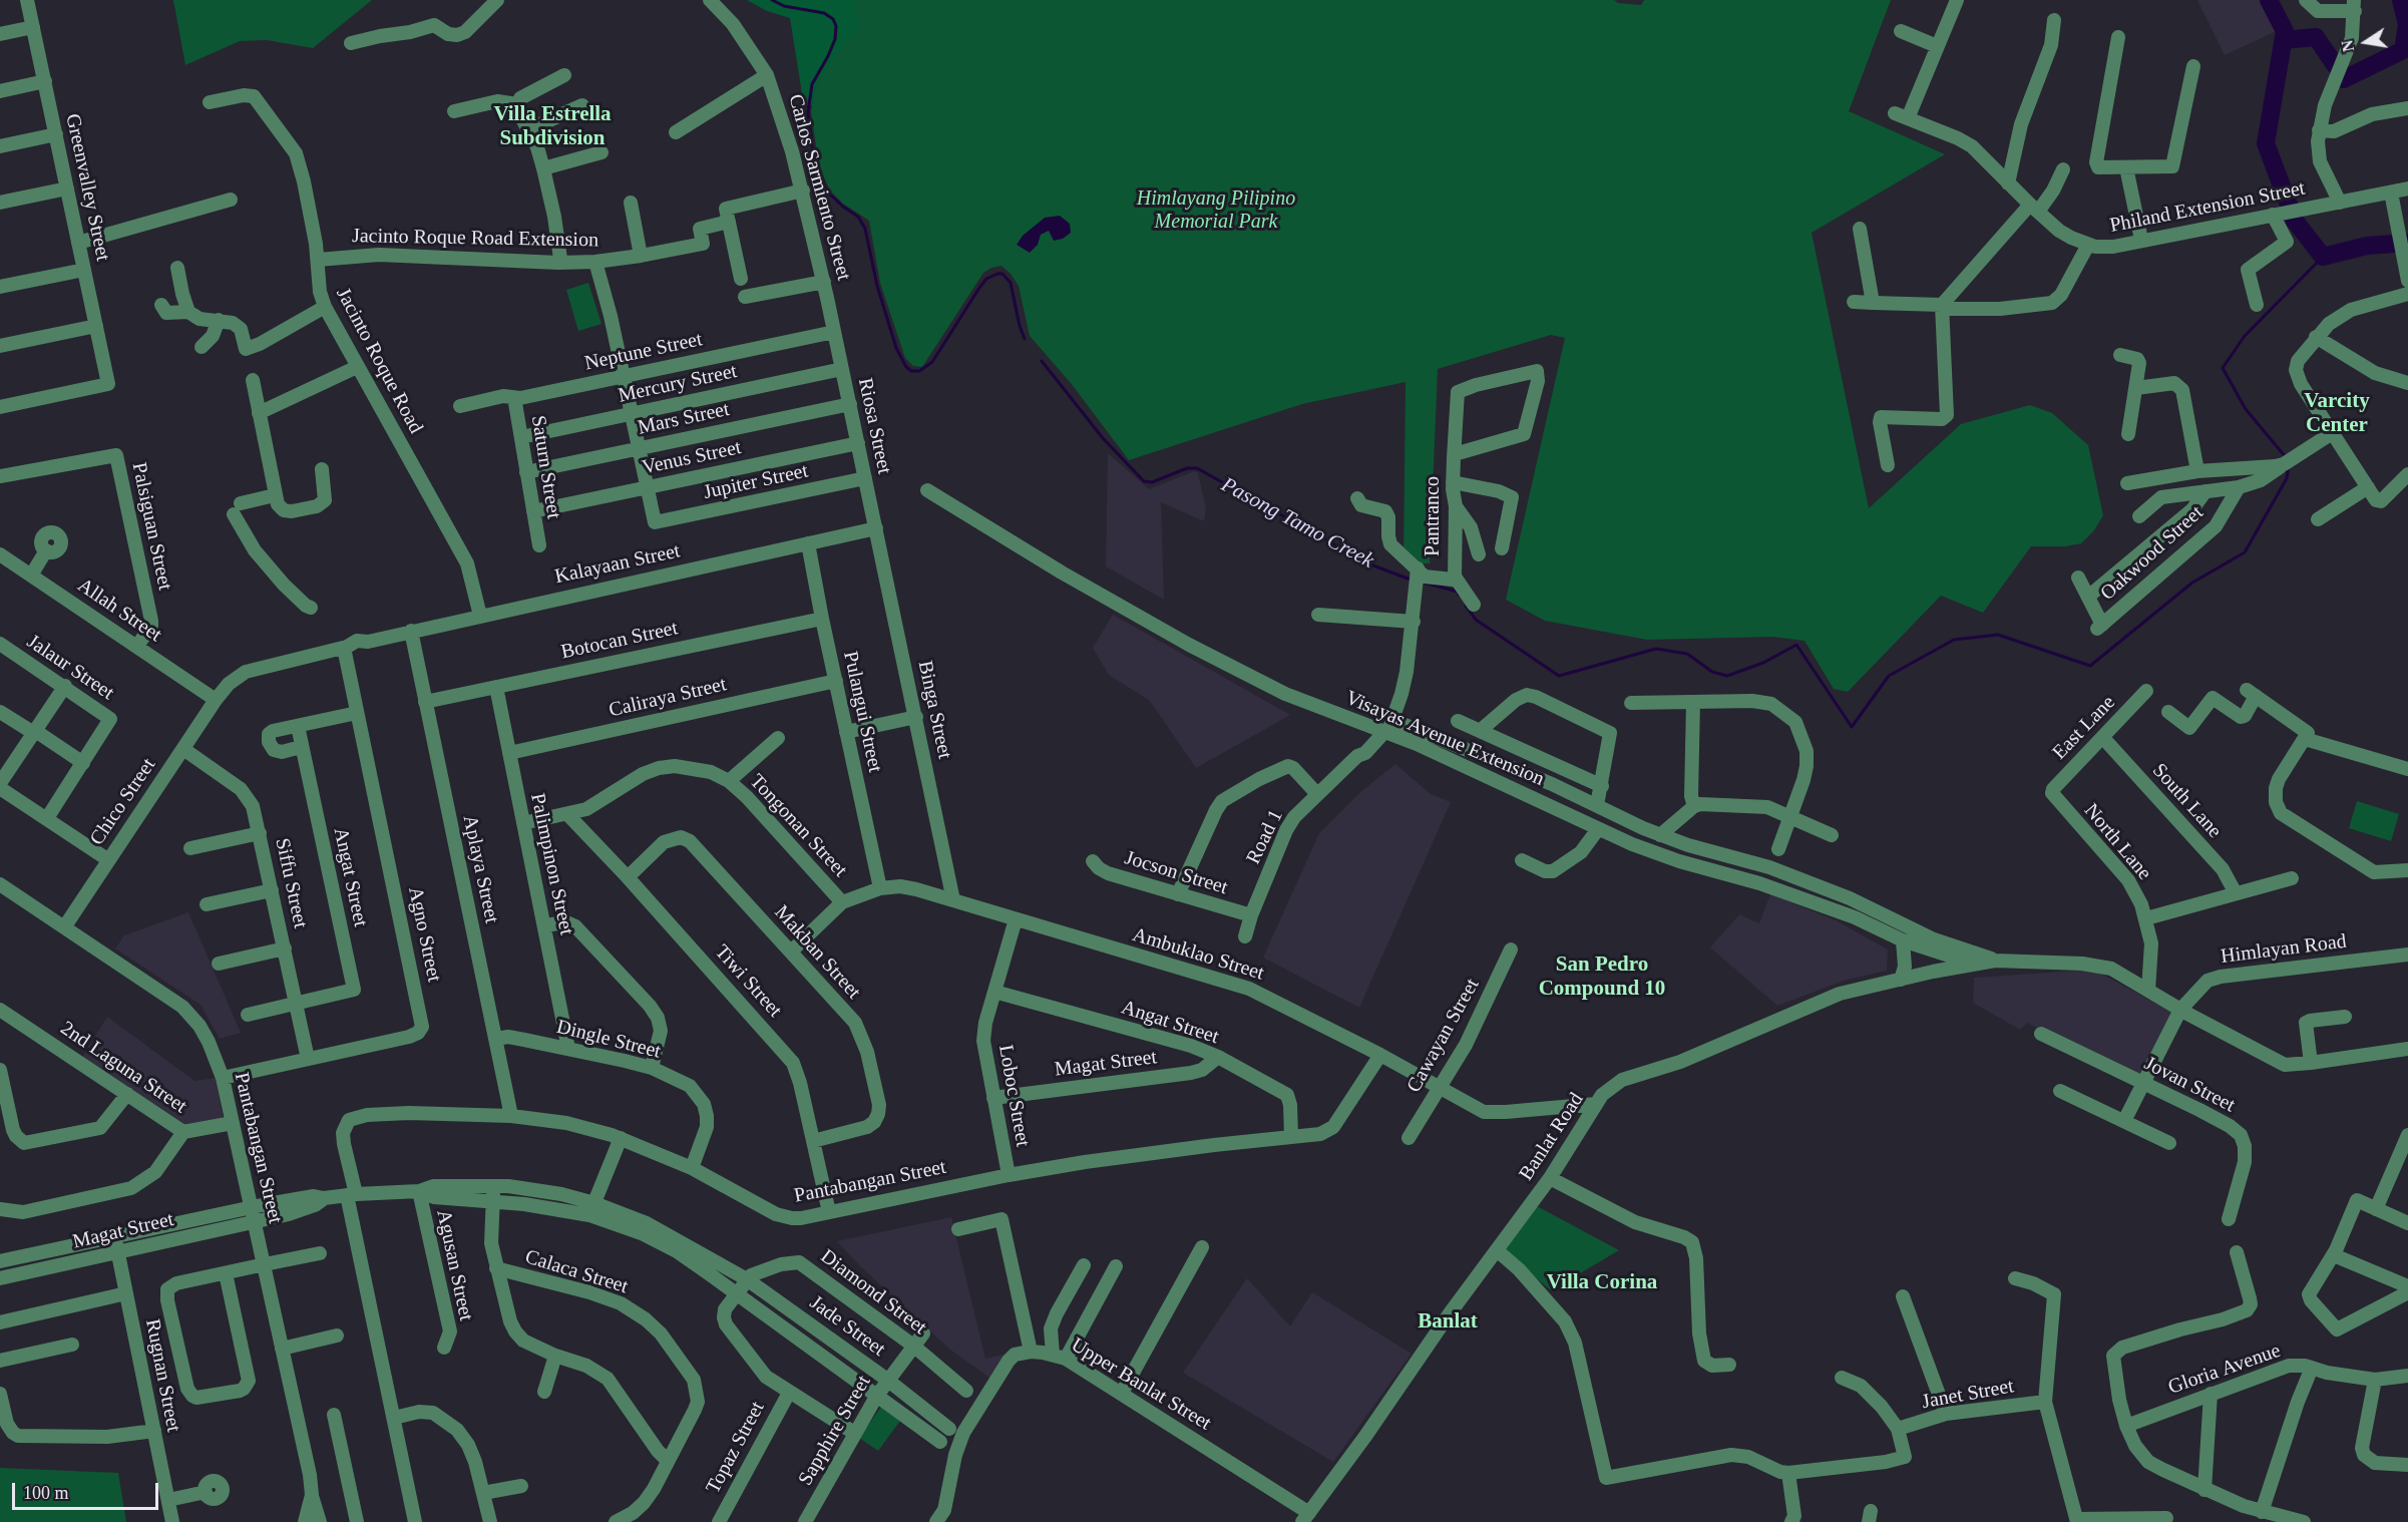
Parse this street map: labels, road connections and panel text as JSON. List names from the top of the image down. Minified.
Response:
{"streets":{"street":["Greenvalley Street","Carlos Sarmiento Street","Philand Extension Street","Jacinto Roque Road Extension","Neptune Street","Jacinto Roque Road","Mercury Street","Mars Street","Riosa Street","Venus Street","Saturn Street","Jupiter Street","Pantranco","Palsiguan Street","Oakwood Street","Kalayaan Street","Allah Street","Botocan Street","Jalaur Street","Caliraya Street","Binga Street","Pulangui Street","East Lane","Visayas Avenue Extension","South Lane","Chico Street","Tongonan Street","Road 1","North Lane","Palimpinon Street","Aplaya Street","Jocson Street","Angat Street","Siffu Street","Agno Street","Himlayan Road","Makban Street","Ambuklao Street","Tiwi Street","Cawayan Street","Dingle Street","Magat Street","2nd Laguna Street","Jovan Street","Loboc Street","Banlat Road","Pantabangan Street","Agusan Street","Calaca Street","Diamond Street","Jade Street","Gloria Avenue","Rugnan Street","Upper Banlat Street","Janet Street","Sapphire Street","Topaz Street"]},"crossings":[["Carlos Sarmiento Street","Neptune Street"],["Carlos Sarmiento Street","Riosa Street"],["Jacinto Roque Road Extension","Jacinto Roque Road"],["Neptune Street","Riosa Street"],["Neptune Street","Saturn Street"],["Jacinto Roque Road","Kalayaan Street"],["Mercury Street","Riosa Street"],["Mercury Street","Saturn Street"],["Mars Street","Riosa Street"],["Mars Street","Saturn Street"],["Riosa Street","Venus Street"],["Riosa Street","Jupiter Street"],["Riosa Street","Kalayaan Street"],["Riosa Street","Binga Street"],["Venus Street","Saturn Street"],["Venus Street","Jupiter Street"],["Palsiguan Street","Allah Street"],["Kalayaan Street","Allah Street"],["Kalayaan Street","Binga Street"],["Kalayaan Street","Pulangui Street"],["Kalayaan Street","Chico Street"],["Kalayaan Street","Aplaya Street"],["Kalayaan Street","Agno Street"],["Allah Street","Chico Street"],["Botocan Street","Pulangui Street"],["Botocan Street","Palimpinon Street"],["Botocan Street","Aplaya Street"],["Caliraya Street","Pulangui Street"],["Caliraya Street","Palimpinon Street"],["Binga Street","Ambuklao Street"],["Pulangui Street","Ambuklao Street"],["East Lane","South Lane"],["East Lane","North Lane"],["Visayas Avenue Extension","Road 1"],["Visayas Avenue Extension","Banlat Road"],["Chico Street","Siffu Street"],["Chico Street","Pantabangan Street"],["Tongonan Street","Palimpinon Street"],["Tongonan Street","Ambuklao Street"],["Tongonan Street","Tiwi Street"],["Road 1","Jocson Street"],["Palimpinon Street","Dingle Street"],["Aplaya Street","Dingle Street"],["Aplaya Street","Pantabangan Street"],["Angat Street","Siffu Street"],["Angat Street","Magat Street"],["Angat Street","Loboc Street"],["Angat Street","Pantabangan Street"],["Siffu Street","Agno Street"],["Agno Street","Pantabangan Street"],["Himlayan Road","Jovan Street"],["Makban Street","Ambuklao Street"],["Makban Street","Tiwi Street"],["Ambuklao Street","Cawayan Street"],["Ambuklao Street","Loboc Street"],["Ambuklao Street","Banlat Road"],["Ambuklao Street","Pantabangan Street"],["Tiwi Street","Pantabangan Street"],["Dingle Street","Pantabangan Street"],["Magat Street","Loboc Street"],["Magat Street","Pantabangan Street"],["Magat Street","Rugnan Street"],["2nd Laguna Street","Pantabangan Street"],["Loboc Street","Pantabangan Street"],["Banlat Road","Upper Banlat Street"],["Diamond Street","Jade Street"],["Diamond Street","Sapphire Street"],["Jade Street","Sapphire Street"]],"districts":["Villa Estrella Subdivision","Varcity Center","San Pedro Compound 10","Villa Corina","Banlat"],"water":["Pasong Tamo Creek"],"parks":["Himlayang Pilipino Memorial Park"],"scale_bar":"100 m","north":"left"}
